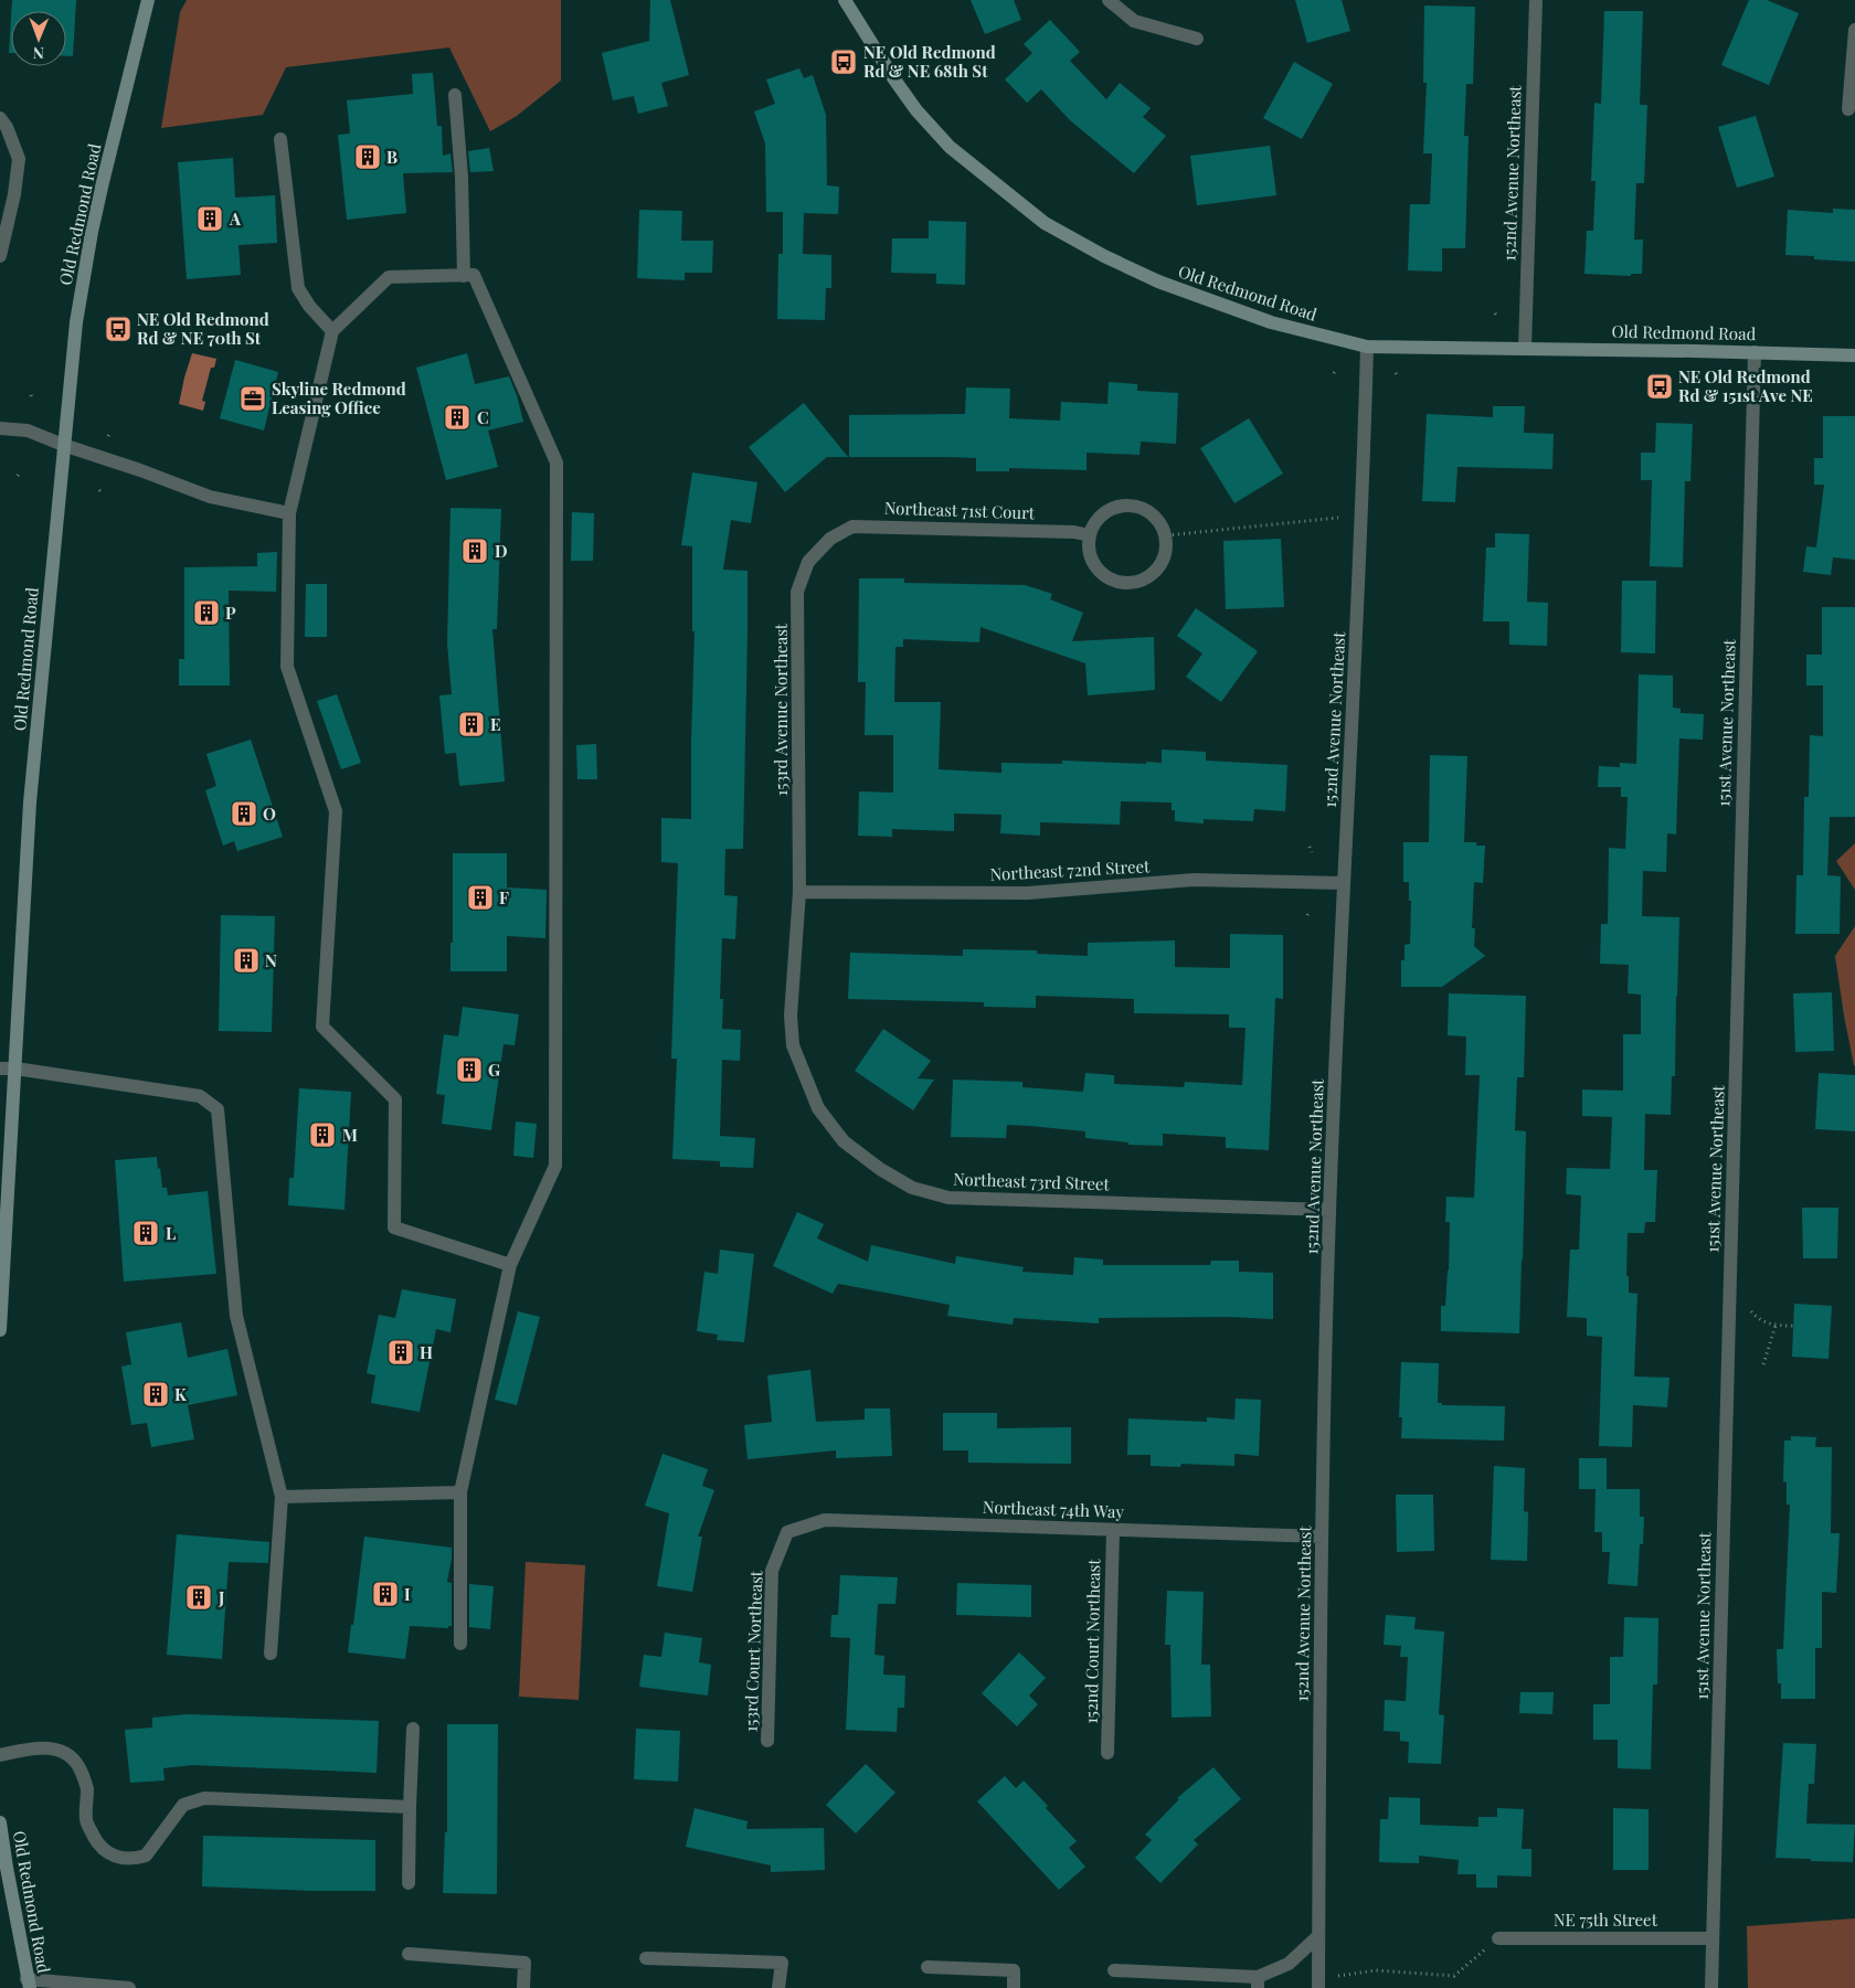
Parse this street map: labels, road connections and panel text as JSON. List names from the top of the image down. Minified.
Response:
{"streets":{"main road":["Old Redmond Road"],"street":["152nd Avenue Northeast","Northeast 71st Court","153rd Avenue Northeast","151st Avenue Northeast","Northeast 72nd Street","Northeast 73rd Street","Northeast 74th Way","152nd Court Northeast","153rd Court Northeast","NE 75th Street"]},"crossings":[["152nd Avenue Northeast","Old Redmond Road"],["152nd Avenue Northeast","Northeast 72nd Street"],["152nd Avenue Northeast","Northeast 73rd Street"],["152nd Avenue Northeast","Northeast 74th Way"],["Old Redmond Road","151st Avenue Northeast"],["Northeast 71st Court","153rd Avenue Northeast"],["153rd Avenue Northeast","Northeast 72nd Street"],["153rd Avenue Northeast","Northeast 73rd Street"],["151st Avenue Northeast","NE 75th Street"],["Northeast 72nd Street","Northeast 73rd Street"],["Northeast 74th Way","152nd Court Northeast"],["Northeast 74th Way","153rd Court Northeast"]],"places":{"bus stop":["NE Old Redmond Rd & NE 68th St","NE Old Redmond Rd & NE 70th St","NE Old Redmond Rd & 151st Ave NE"],"building":["B","A","C","D","P","E","O","F","N","G","M","L","H","K","I","J"],"office":["Skyline Redmond Leasing Office"]},"north":"bottom"}
